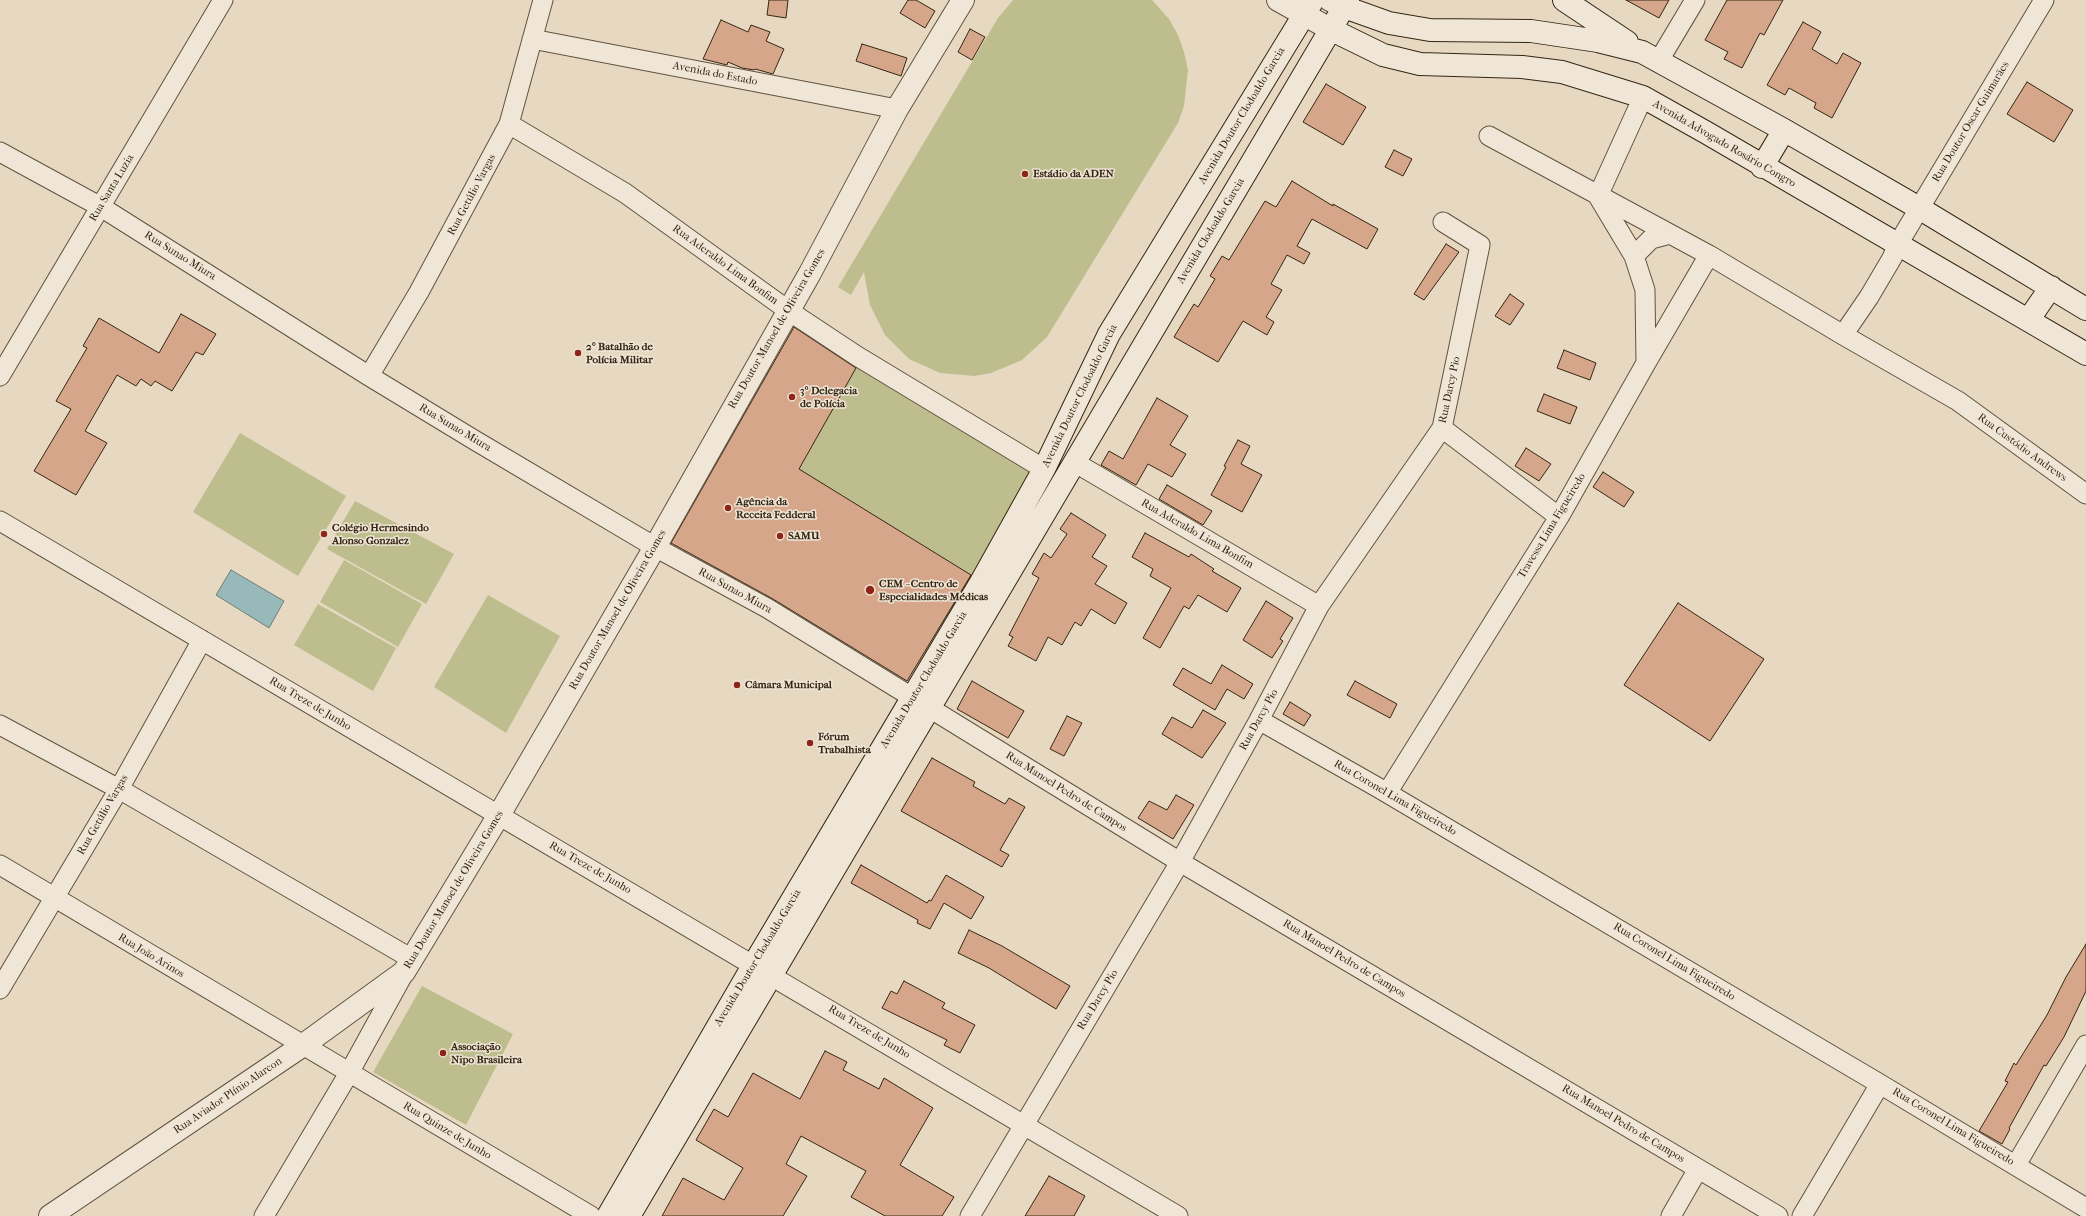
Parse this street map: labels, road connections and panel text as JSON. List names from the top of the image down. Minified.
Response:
{"streets":{"main road":["Avenida Doutor Clodoaldo Garcia","Avenida Advogado Rosário Congro","Avenida Clodoaldo Garcia","Rua Doutor Manoel de Oliveira Gomes","Rua Aviador Plínio Alarcon"],"street":["Avenida do Estado","Rua Doutor Oscar Guimarães","Rua Santa Luzia","Rua Getúlio Vargas","Rua Sunao Miura","Rua Aderaldo Lima Bonfim","Rua Darcy Pio","Rua Custódio Andrews","Travessa Lima Figueiredo","Rua Treze de Junho","Rua Manoel Pedro de Campos","Rua Coronel Lima Figueiredo","Rua João Arinos","Rua Quinze de Junho"]},"crossings":[["Avenida do Estado","Rua Getúlio Vargas"],["Avenida do Estado","Rua Doutor Manoel de Oliveira Gomes"],["Avenida Doutor Clodoaldo Garcia","Avenida Advogado Rosário Congro"],["Avenida Doutor Clodoaldo Garcia","Avenida Clodoaldo Garcia"],["Avenida Doutor Clodoaldo Garcia","Rua Sunao Miura"],["Avenida Doutor Clodoaldo Garcia","Rua Aderaldo Lima Bonfim"],["Avenida Doutor Clodoaldo Garcia","Rua Treze de Junho"],["Avenida Doutor Clodoaldo Garcia","Rua Manoel Pedro de Campos"],["Rua Doutor Oscar Guimarães","Avenida Advogado Rosário Congro"],["Rua Doutor Oscar Guimarães","Rua Custódio Andrews"],["Avenida Advogado Rosário Congro","Avenida Clodoaldo Garcia"],["Rua Santa Luzia","Rua Sunao Miura"],["Rua Getúlio Vargas","Rua Sunao Miura"],["Rua Getúlio Vargas","Rua Aderaldo Lima Bonfim"],["Rua Getúlio Vargas","Rua Treze de Junho"],["Rua Getúlio Vargas","Rua João Arinos"],["Avenida Clodoaldo Garcia","Rua Aderaldo Lima Bonfim"],["Rua Sunao Miura","Rua Doutor Manoel de Oliveira Gomes"],["Rua Sunao Miura","Rua Manoel Pedro de Campos"],["Rua Aderaldo Lima Bonfim","Rua Doutor Manoel de Oliveira Gomes"],["Rua Aderaldo Lima Bonfim","Rua Darcy Pio"],["Rua Doutor Manoel de Oliveira Gomes","Rua Treze de Junho"],["Rua Doutor Manoel de Oliveira Gomes","Rua Aviador Plínio Alarcon"],["Rua Doutor Manoel de Oliveira Gomes","Rua Quinze de Junho"],["Rua Darcy Pio","Rua Treze de Junho"],["Rua Darcy Pio","Rua Manoel Pedro de Campos"],["Rua Darcy Pio","Rua Coronel Lima Figueiredo"],["Travessa Lima Figueiredo","Rua Coronel Lima Figueiredo"],["Rua João Arinos","Rua Aviador Plínio Alarcon"],["Rua João Arinos","Rua Quinze de Junho"],["Rua Aviador Plínio Alarcon","Rua Quinze de Junho"]],"places":["Estádio da ADEN","2º Batalhão de Polícia Militar","3º Delegacia de Polícia","Agência da Receita Fedderal","Colégio Hermesindo Alonso Gonzalez","SAMU","CEM - Centro de Especialidades Médicas","Câmara Municipal","Fórum Trabalhista","Associação Nipo Brasileira"]}
